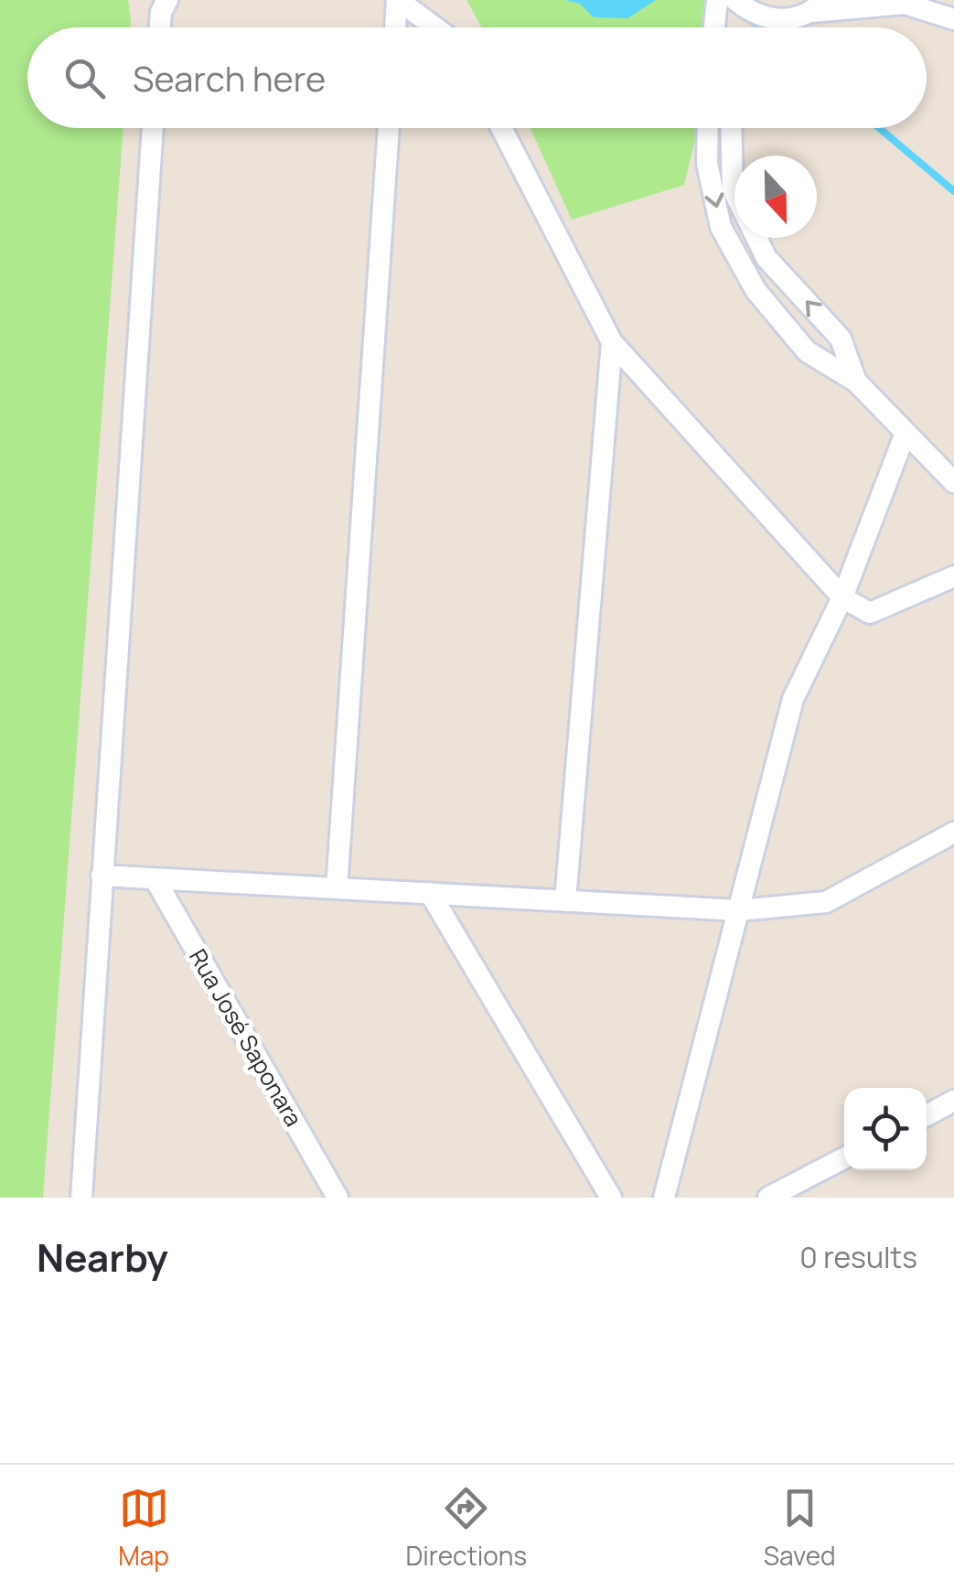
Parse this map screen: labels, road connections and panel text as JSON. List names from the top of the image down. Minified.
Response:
{"streets":{"street":["Rua José Saponara"]},"north":"bottom","page":{"search":"Search here","heading":["Nearby","0 results"],"nav":["Map","Directions","Saved"]}}
